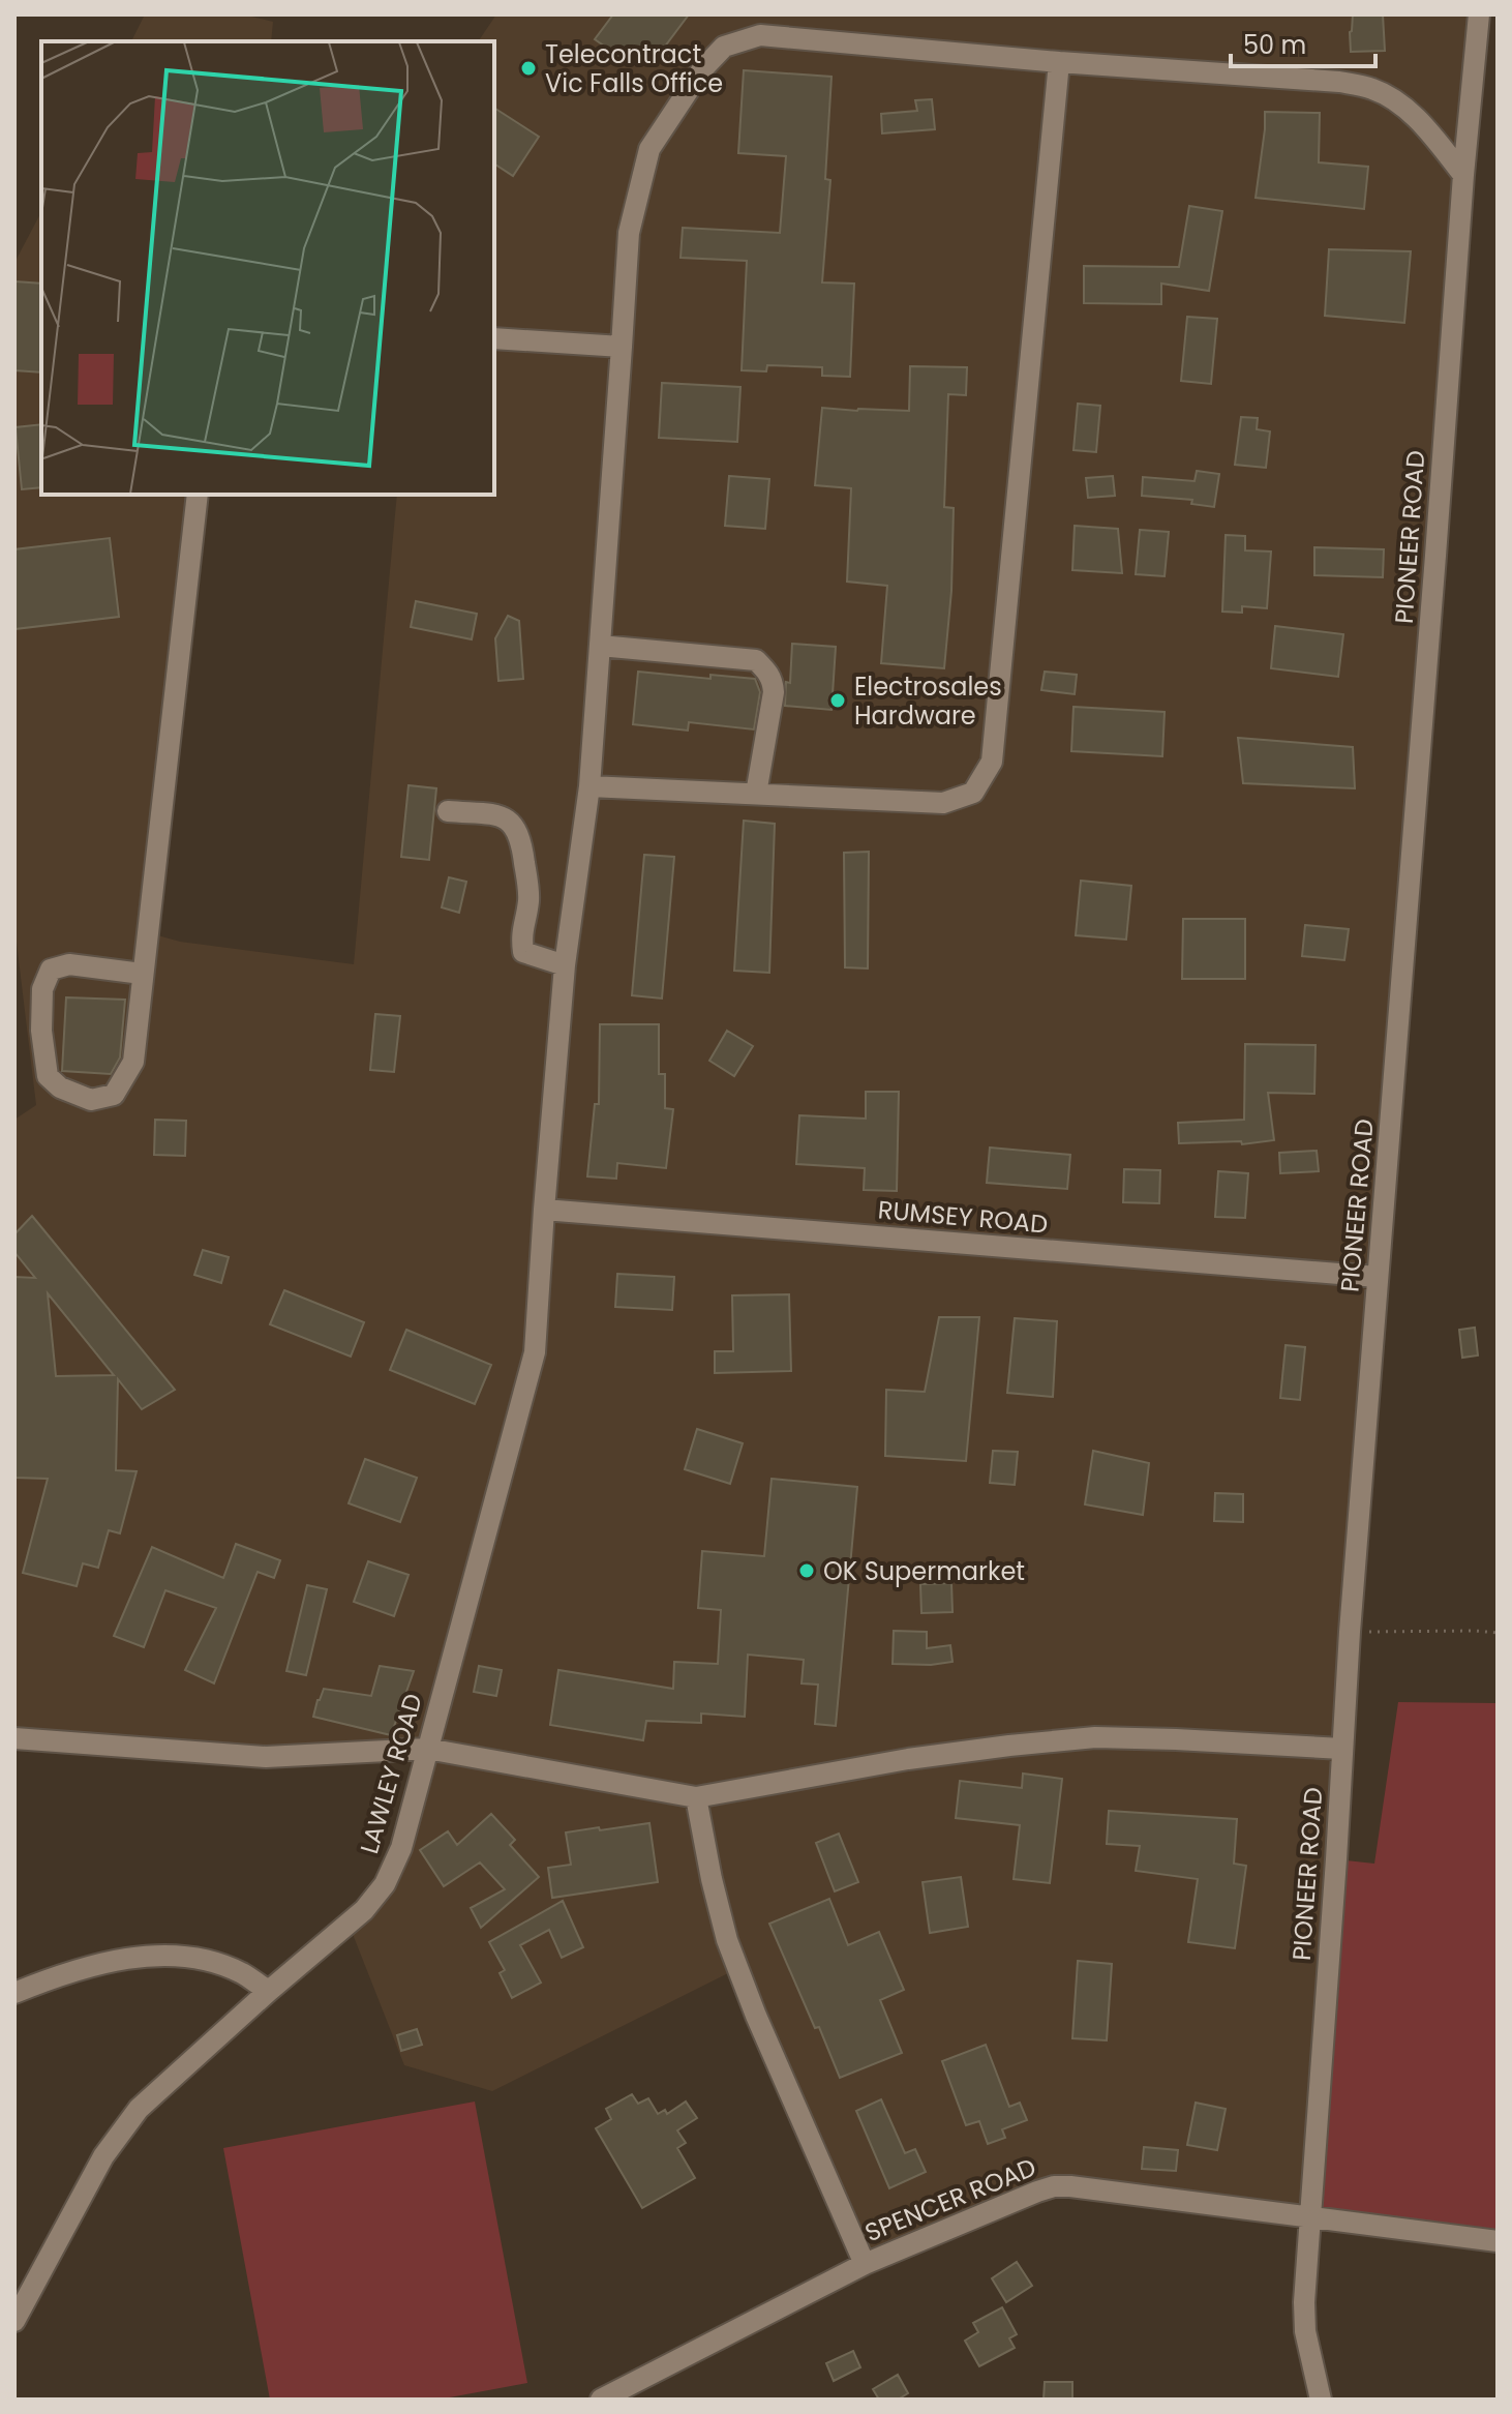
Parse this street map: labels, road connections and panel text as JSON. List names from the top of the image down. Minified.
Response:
{"streets":{"street":["PIONEER ROAD","RUMSEY ROAD","LAWLEY ROAD","SPENCER ROAD"]},"crossings":[["PIONEER ROAD","RUMSEY ROAD"],["PIONEER ROAD","LAWLEY ROAD"],["PIONEER ROAD","SPENCER ROAD"],["RUMSEY ROAD","LAWLEY ROAD"]],"places":["Telecontract Vic Falls Office","Electrosales Hardware","OK Supermarket"],"scale_bar":"50 m"}
